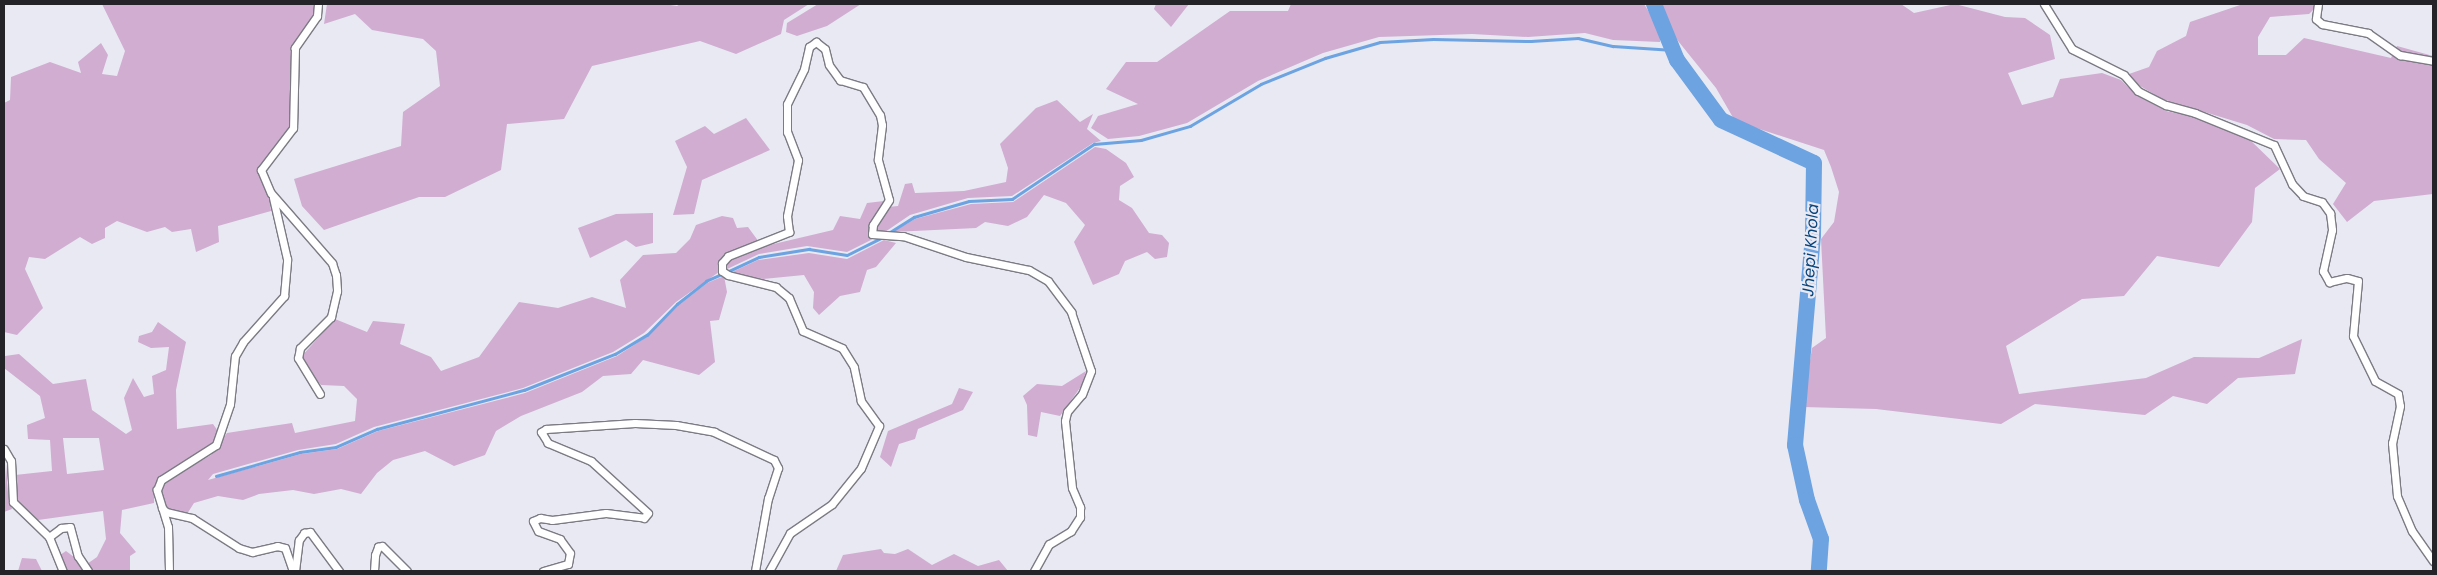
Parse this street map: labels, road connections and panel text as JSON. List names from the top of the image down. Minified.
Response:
{"water":["Jhepi Khola"]}
